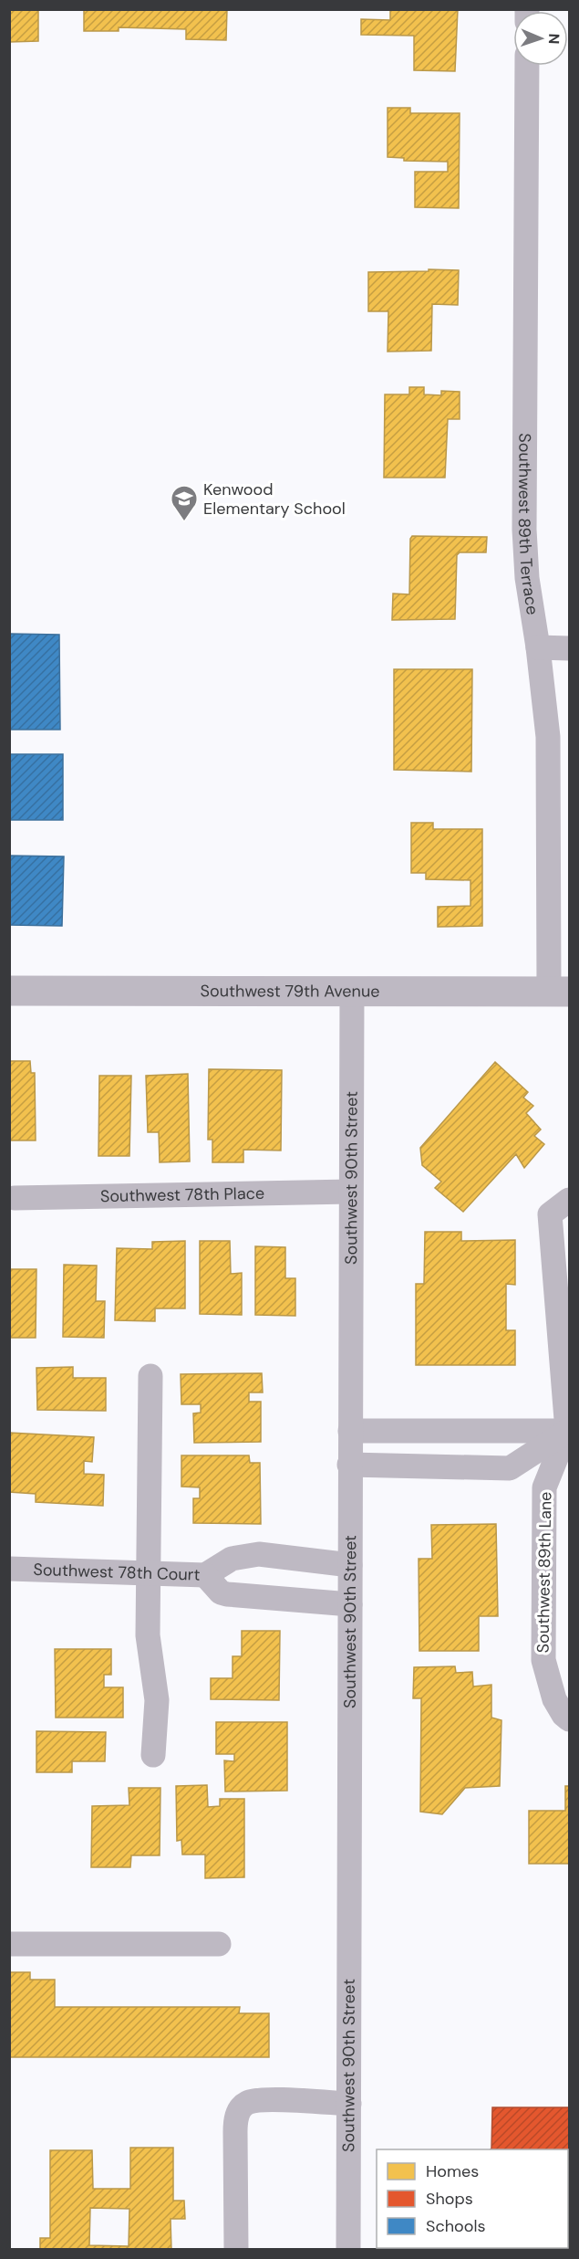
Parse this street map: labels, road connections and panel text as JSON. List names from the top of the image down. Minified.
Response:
{"streets":{"street":["Southwest 89th Terrace","Southwest 79th Avenue","Southwest 90th Street","Southwest 78th Place","Southwest 78th Court","Southwest 89th Lane"]},"crossings":[["Southwest 89th Terrace","Southwest 79th Avenue"],["Southwest 79th Avenue","Southwest 90th Street"],["Southwest 90th Street","Southwest 78th Place"],["Southwest 90th Street","Southwest 78th Court"]],"places":{"school or university":["Kenwood Elementary School"]},"legend":["Homes","Shops","Schools"],"north":"right"}
